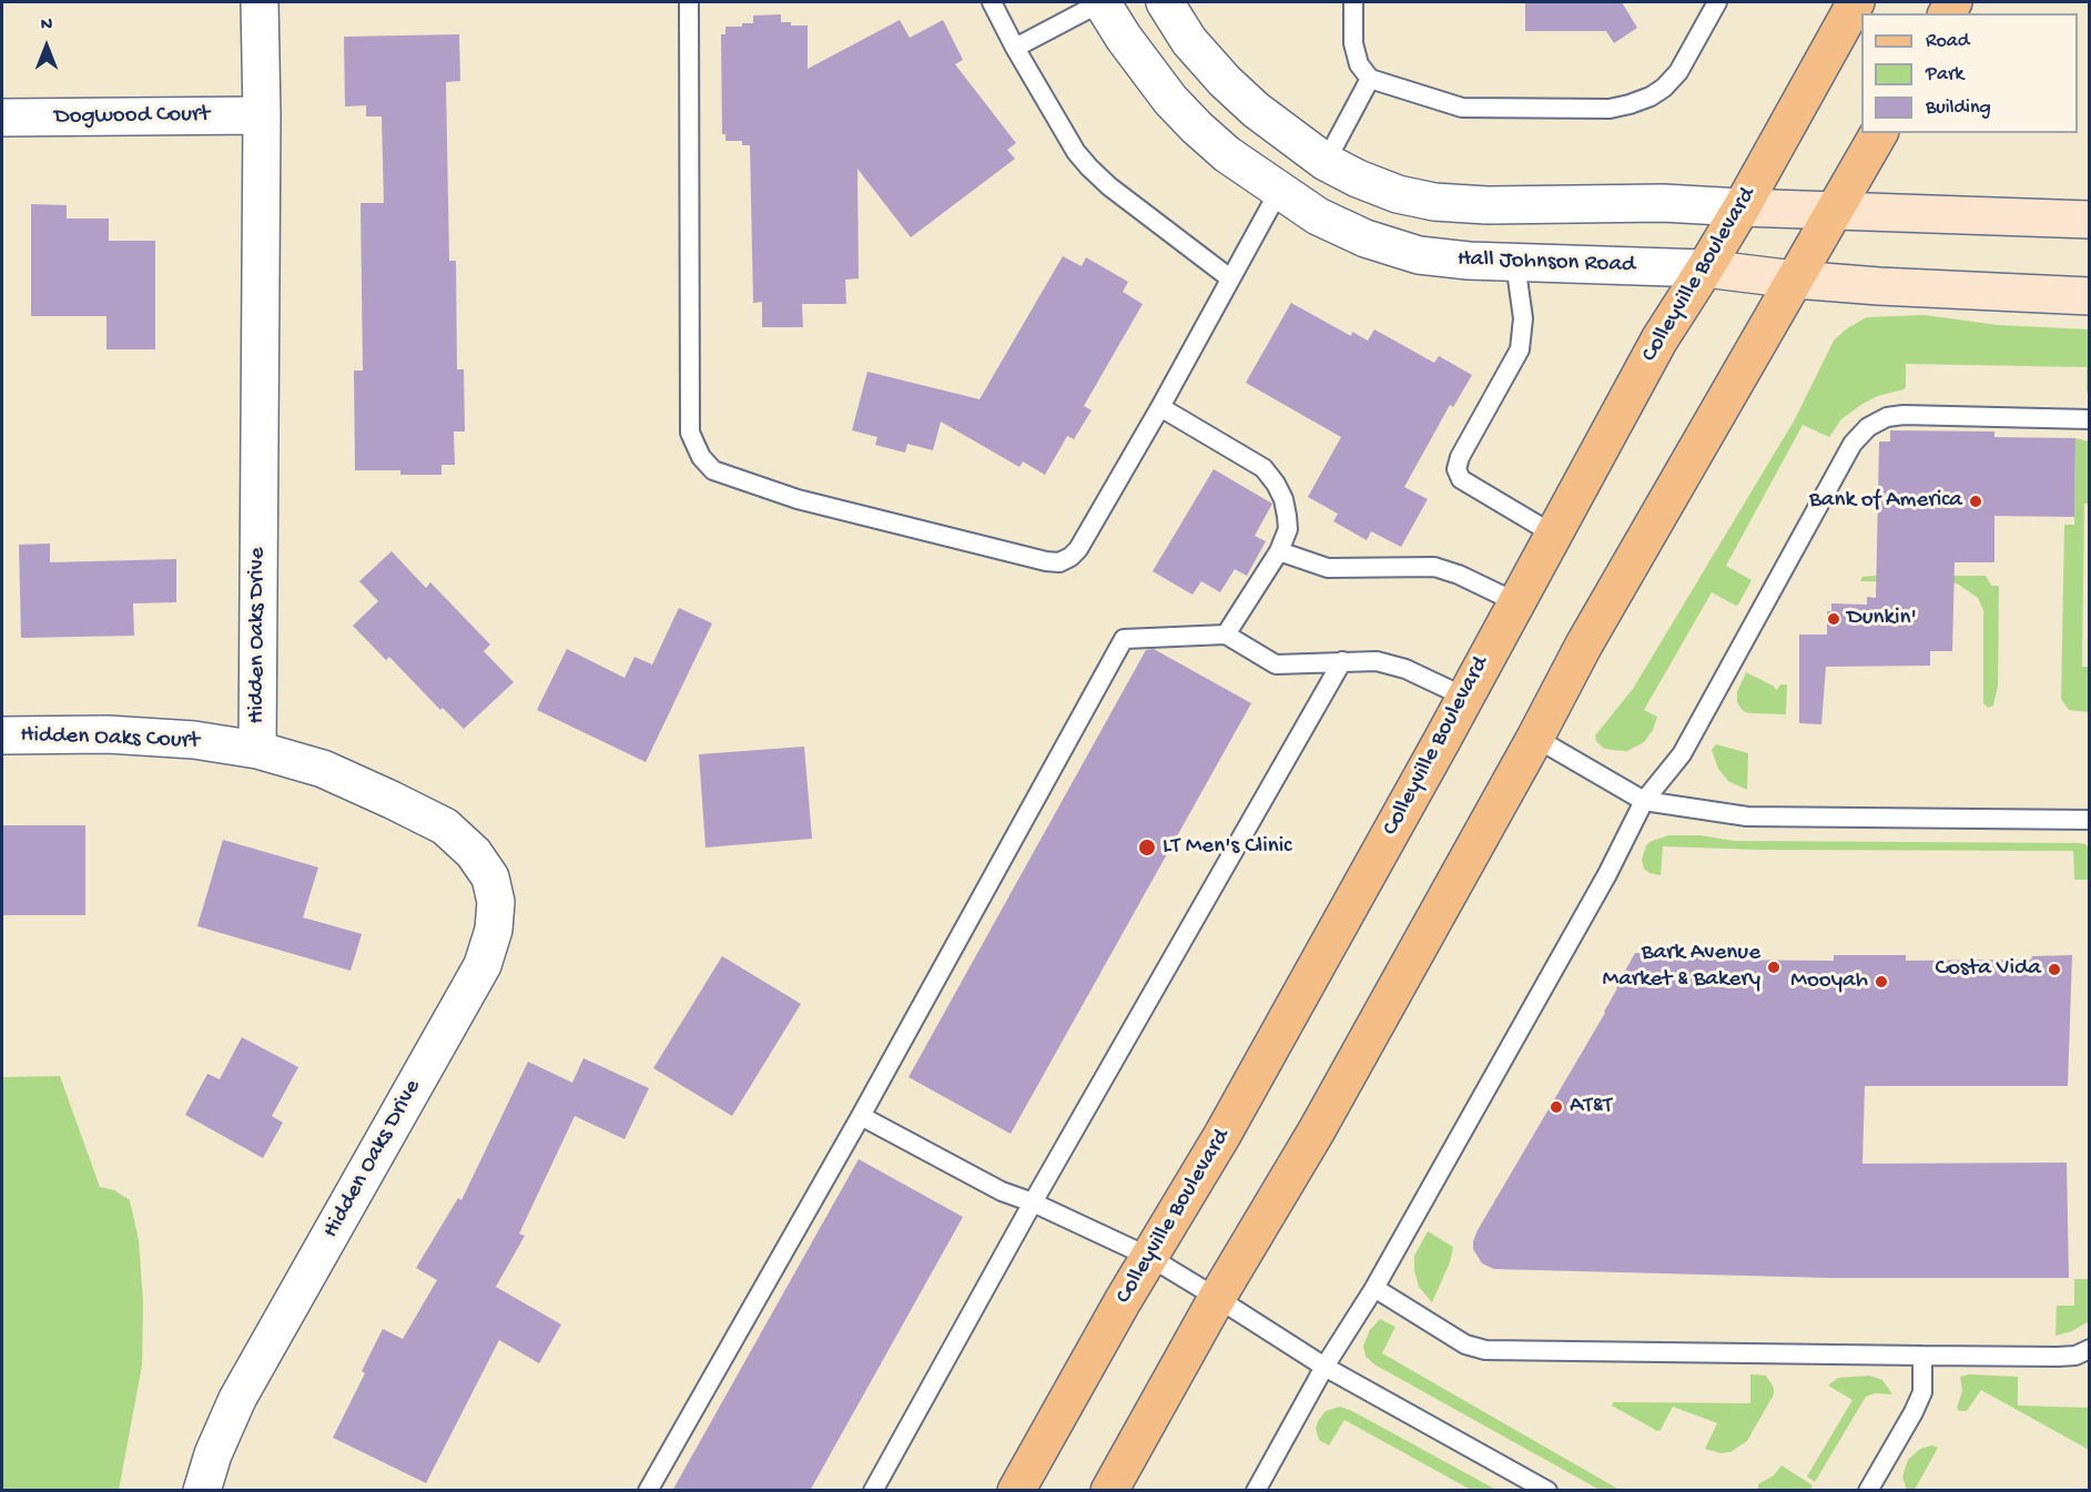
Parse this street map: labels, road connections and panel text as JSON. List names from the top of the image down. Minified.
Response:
{"streets":{"main road":["Hall Johnson Road","Colleyville Boulevard"],"street":["Dogwood Court","Hidden Oaks Drive","Hidden Oaks Court"]},"crossings":[["Dogwood Court","Hidden Oaks Drive"],["Hall Johnson Road","Colleyville Boulevard"],["Hidden Oaks Drive","Hidden Oaks Court"]],"places":["Bank of America","Dunkin'","LT Men's Clinic","Bark Avenue Market & Bakery","Costa Vida","Mooyah","AT&T"],"legend":["Road","Park","Building"],"north":"top"}
